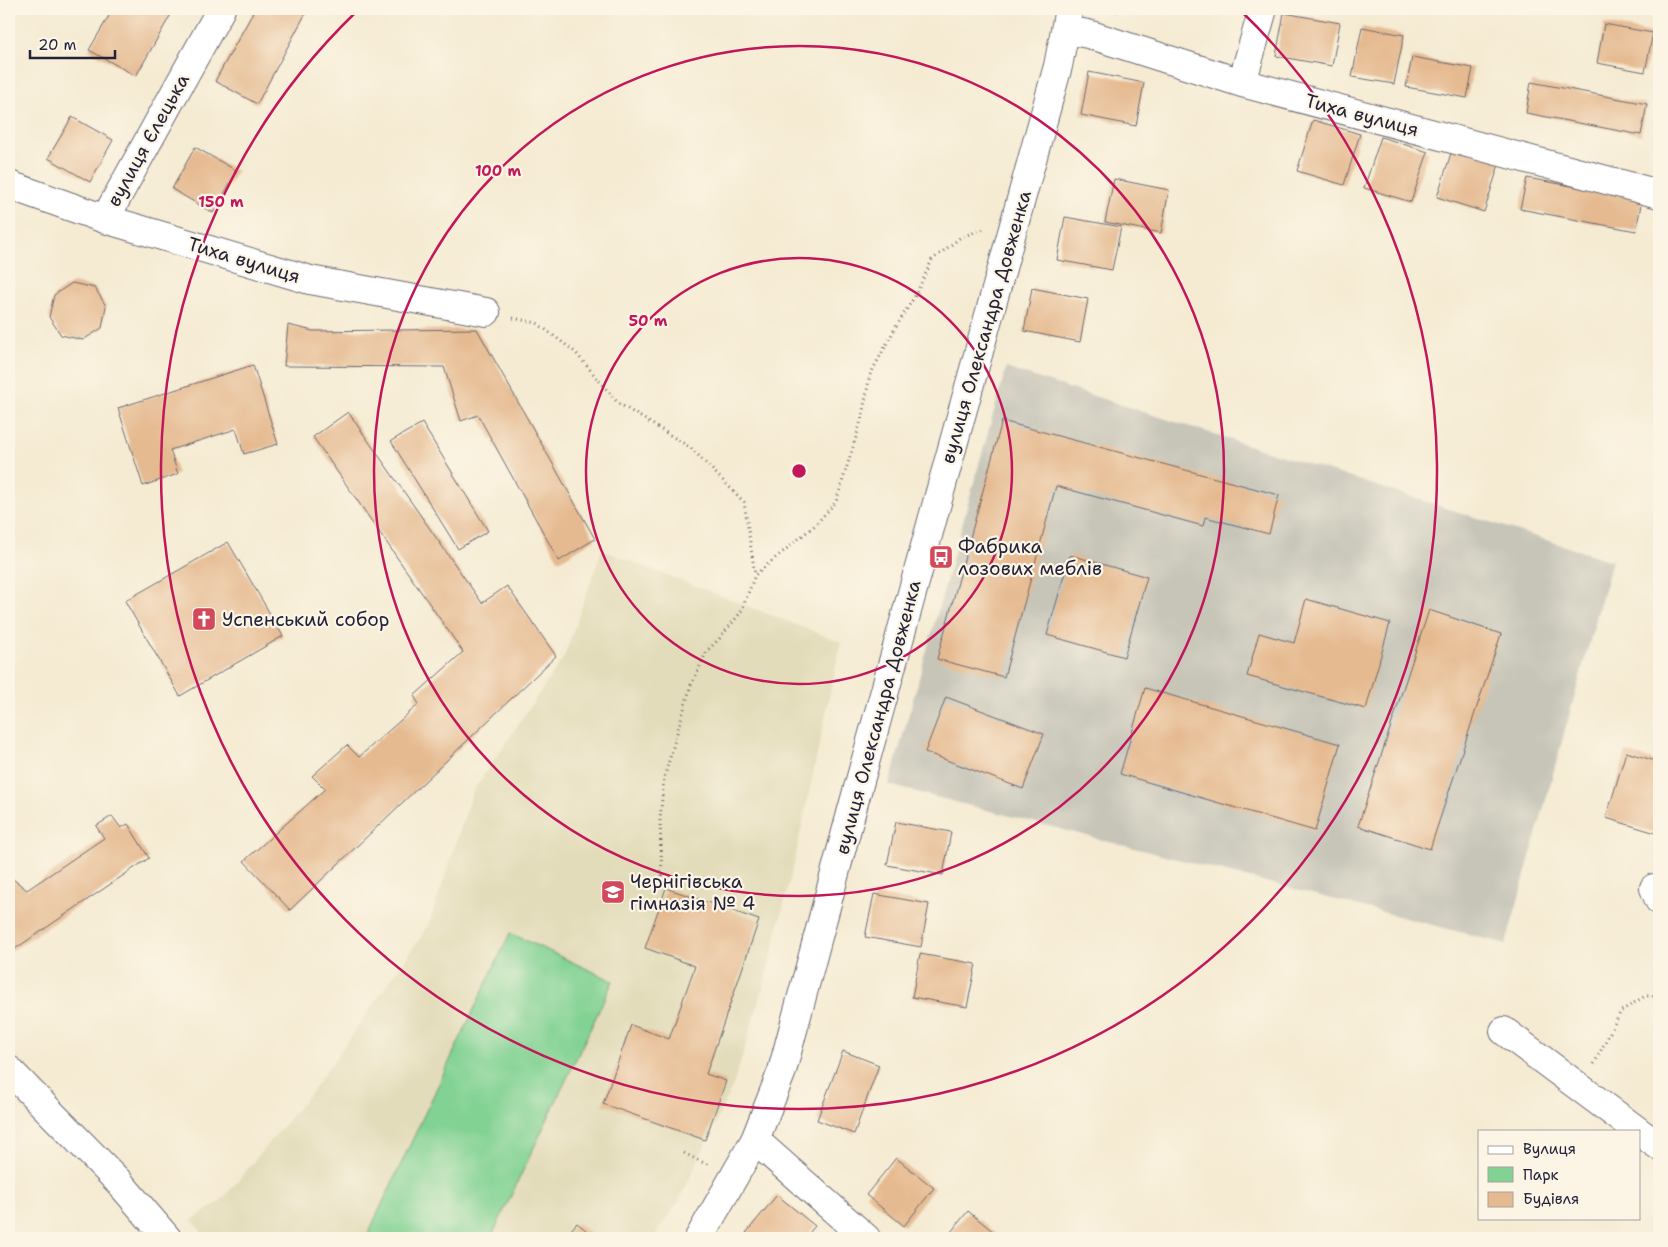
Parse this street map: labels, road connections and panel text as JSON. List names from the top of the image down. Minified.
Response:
{"streets":{"street":["Тиха вулиця","вулиця Єлецька","вулиця Олександра Довженка"]},"crossings":[["Тиха вулиця","вулиця Єлецька"],["Тиха вулиця","вулиця Олександра Довженка"]],"places":{"bus stop":["Фабрика лозових меблів"],"church":["Успенський собор"],"school or university":["Чернігівська гімназія № 4"]},"legend":["Вулиця","Парк","Будівля"],"scale_bar":"20 m","rings":["100 m","150 m","50 m"]}
